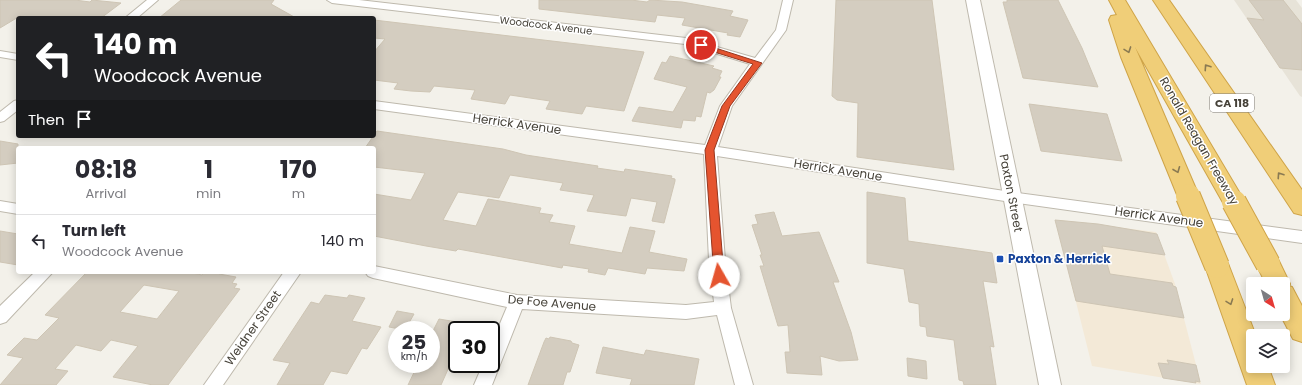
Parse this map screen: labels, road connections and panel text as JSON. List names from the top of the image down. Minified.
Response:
{"streets":{"highway":["CA 118","Ronald Reagan Freeway"],"street":["Woodcock Avenue","Herrick Avenue","Paxton Street","De Foe Avenue","Weidner Street"]},"crossings":[["Herrick Avenue","Paxton Street"]],"places":{"transit":["Paxton & Herrick"]},"north":"bottom right","page":{"turn":["140 m","Woodcock Avenue"],"then":"Then","eta":["08:18","Arrival","1","min","170","m"],"list":[{"name":"Turn left","note":"Woodcock Avenue","value":"140 m"}],"speed":"25 km/h","limit":"30"}}
